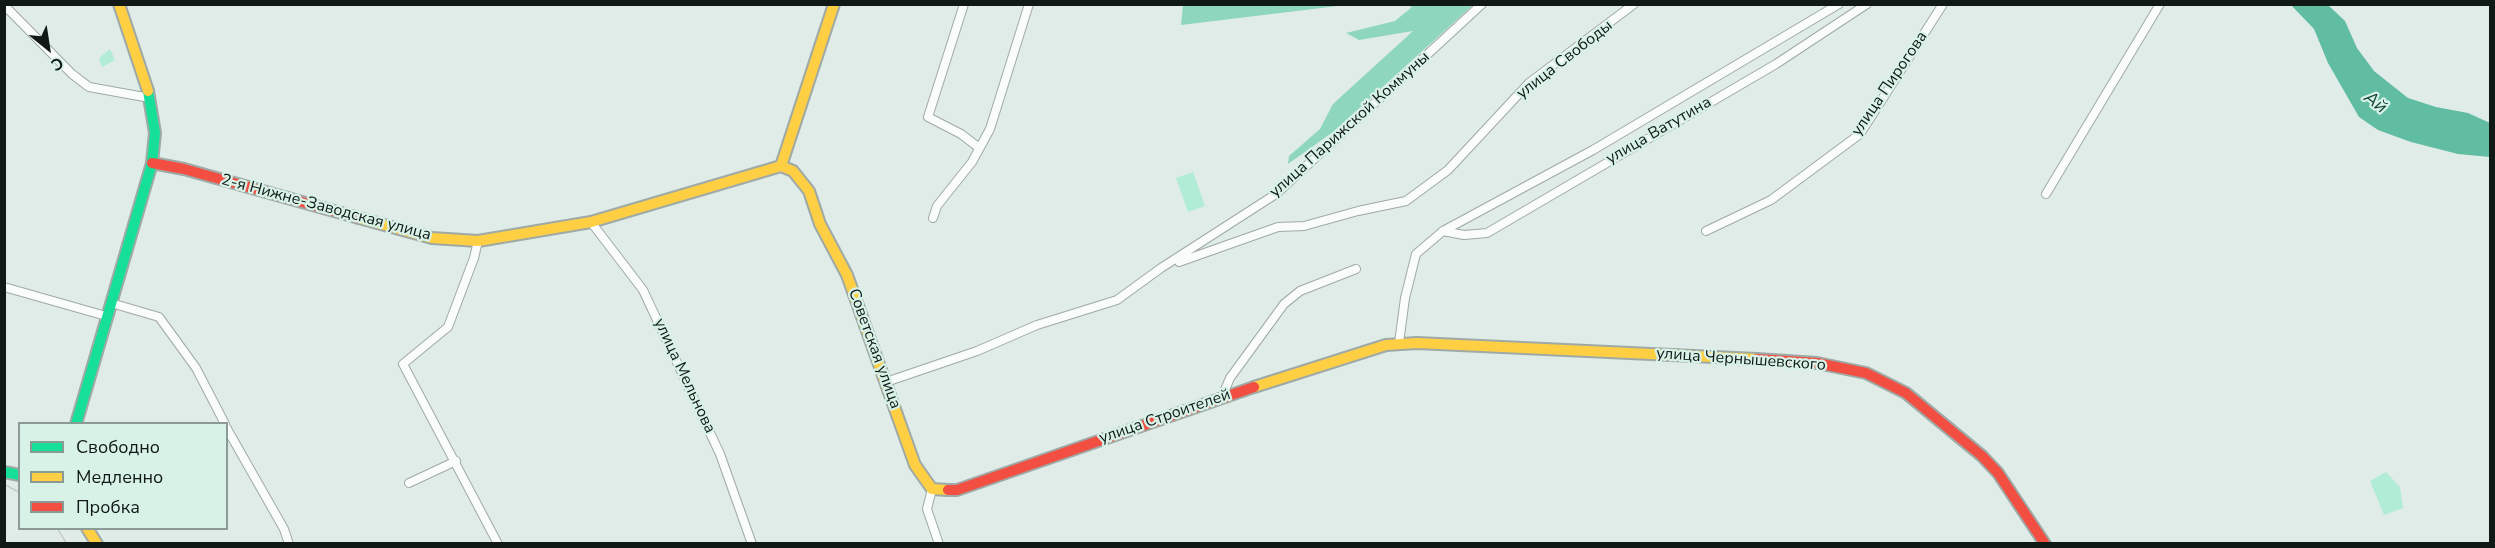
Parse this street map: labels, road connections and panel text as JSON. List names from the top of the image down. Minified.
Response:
{"streets":{"main road":["2-я Нижне-Заводская улица","Советская улица","улица Чернышевского","улица Строителей"],"street":["улица Свободы","улица Пирогова","улица Парижской Коммуны","улица Ватутина","улица Мельнова"]},"crossings":[["улица Свободы","улица Парижской Коммуны"],["улица Парижской Коммуны","Советская улица"],["улица Ватутина","улица Чернышевского"],["улица Ватутина","улица Строителей"],["2-я Нижне-Заводская улица","Советская улица"],["2-я Нижне-Заводская улица","улица Мельнова"],["Советская улица","улица Строителей"],["улица Чернышевского","улица Строителей"]],"water":["Ай"],"legend":["Свободно","Медленно","Пробка"],"north":"bottom right"}
